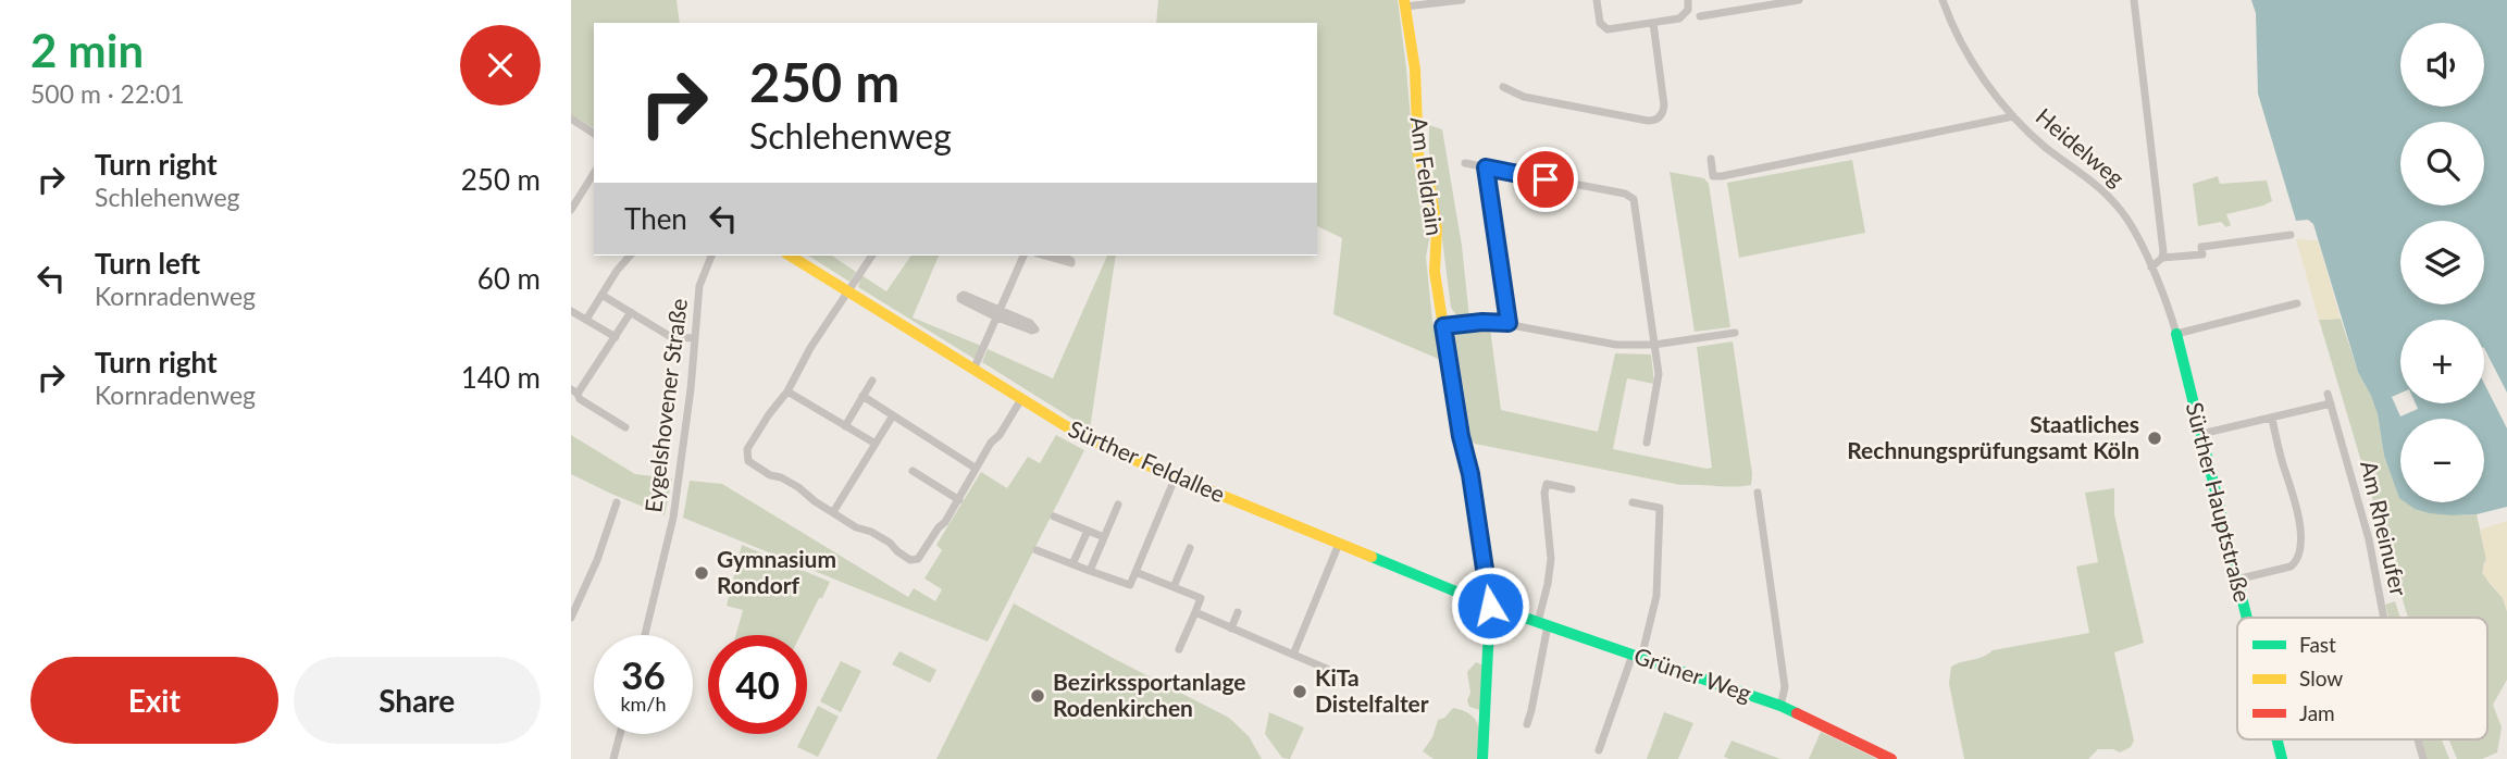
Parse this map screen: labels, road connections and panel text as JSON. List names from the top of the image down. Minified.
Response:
{"streets":{"street":["Heidelweg","Am Feldrain","Eygelshovener Straße","Sürther Feldallee","Sürther Hauptstraße","Am Rheinufer","Grüner Weg"]},"crossings":[["Heidelweg","Sürther Hauptstraße"],["Am Feldrain","Sürther Feldallee"],["Am Feldrain","Grüner Weg"],["Sürther Feldallee","Grüner Weg"]],"places":["Staatliches Rechnungsprüfungsamt Köln","Gymnasium Rondorf","KiTa Distelfalter","Bezirkssportanlage Rodenkirchen"],"legend":["Fast","Slow","Jam"],"page":{"heading":["2 min","500 m · 22:01"],"map_buttons":["+","−"],"turn":["250 m","Schlehenweg"],"list":[{"name":"Turn right","note":"Schlehenweg","value":"250 m"},{"name":"Turn left","note":"Kornradenweg","value":"60 m"},{"name":"Turn right","note":"Kornradenweg","value":"140 m"}],"then":"Then","speed":"36 km/h","limit":"40","buttons":["Exit","Share"]}}
